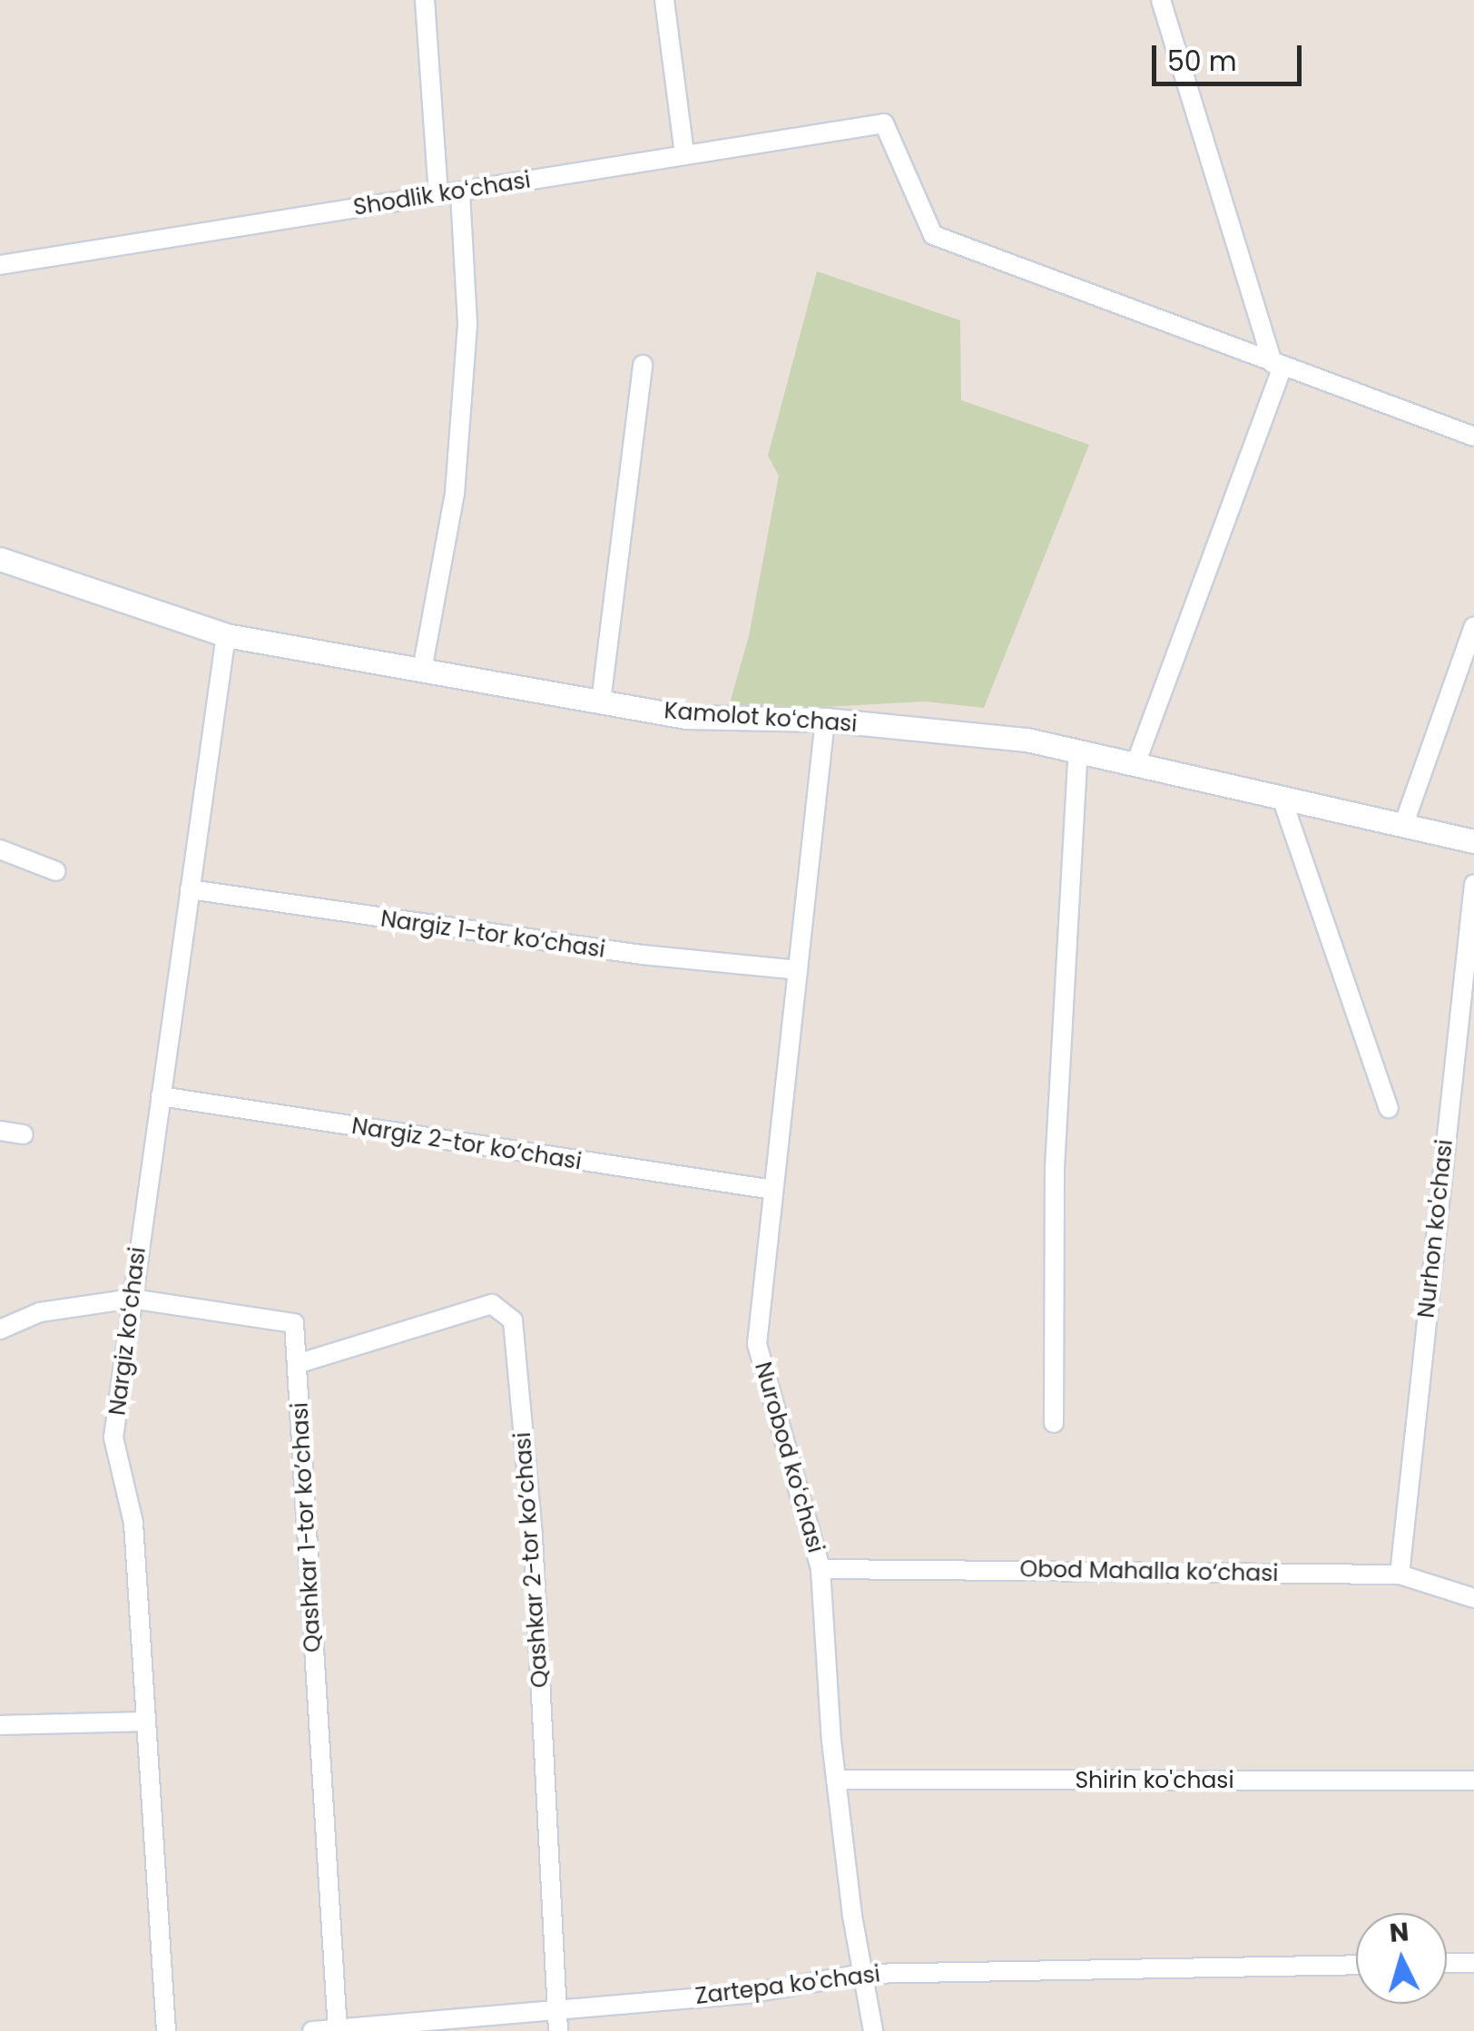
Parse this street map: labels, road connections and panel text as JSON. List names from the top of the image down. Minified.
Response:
{"streets":{"street":["Shodlik koʻchasi","Kamolot koʻchasi","Nargiz 1-tor ko‘chasi","Nargiz 2-tor ko‘chasi","Nurhon ko'chasi","Nargiz koʻchasi","Nurobod koʻchasi","Qashkar 1-tor koʼchasi","Qashkar 2-tor koʼchasi","Obod Mahalla ko‘chasi","Shirin ko'chasi","Zartepa ko'chasi"]},"crossings":[["Kamolot koʻchasi","Nargiz koʻchasi"],["Kamolot koʻchasi","Nurobod koʻchasi"],["Nargiz 1-tor ko‘chasi","Nargiz koʻchasi"],["Nargiz 1-tor ko‘chasi","Nurobod koʻchasi"],["Nargiz 2-tor ko‘chasi","Nargiz koʻchasi"],["Nargiz 2-tor ko‘chasi","Nurobod koʻchasi"],["Nurhon ko'chasi","Obod Mahalla ko‘chasi"],["Nargiz koʻchasi","Qashkar 1-tor koʼchasi"],["Nurobod koʻchasi","Obod Mahalla ko‘chasi"],["Nurobod koʻchasi","Shirin ko'chasi"],["Nurobod koʻchasi","Zartepa ko'chasi"],["Qashkar 1-tor koʼchasi","Qashkar 2-tor koʼchasi"],["Qashkar 1-tor koʼchasi","Zartepa ko'chasi"],["Qashkar 2-tor koʼchasi","Zartepa ko'chasi"]],"scale_bar":"50 m","north":"top"}
